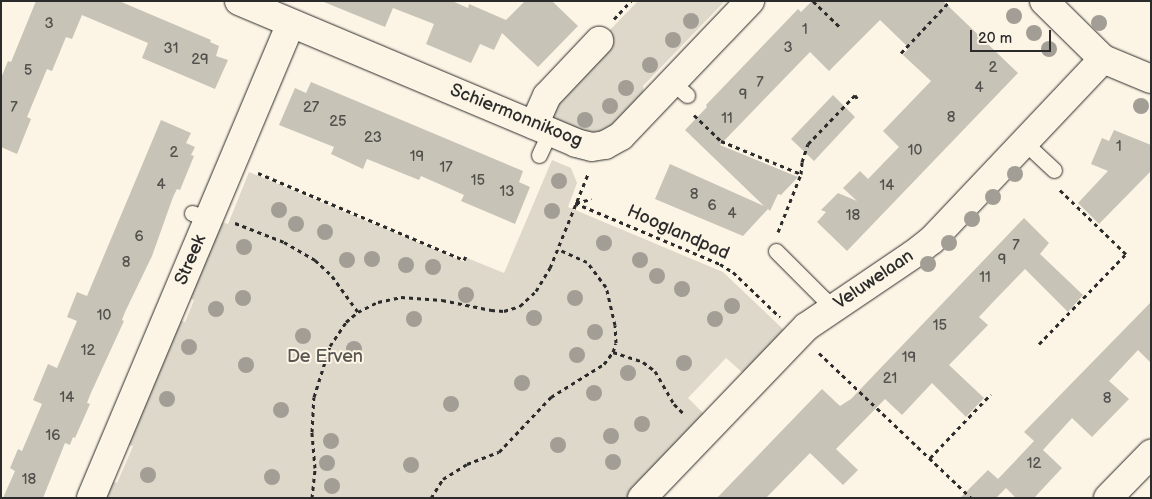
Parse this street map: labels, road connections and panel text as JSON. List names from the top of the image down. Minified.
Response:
{"streets":{"street":["Schiermonnikoog","Streek","Veluwelaan"],"path":["Hooglandpad"]},"crossings":[["Schiermonnikoog","Streek"]],"parks":["De Erven"],"house_numbers":["3","1","3","31","29","2","5","7","4","9","7","27","8","11","25","23","1","10","2","19","17","15","4","14","13","8","6","4","18","6","7","9","8","11","10","15","12","19","21","14","8","16","12","18"],"scale_bar":"20 m"}
